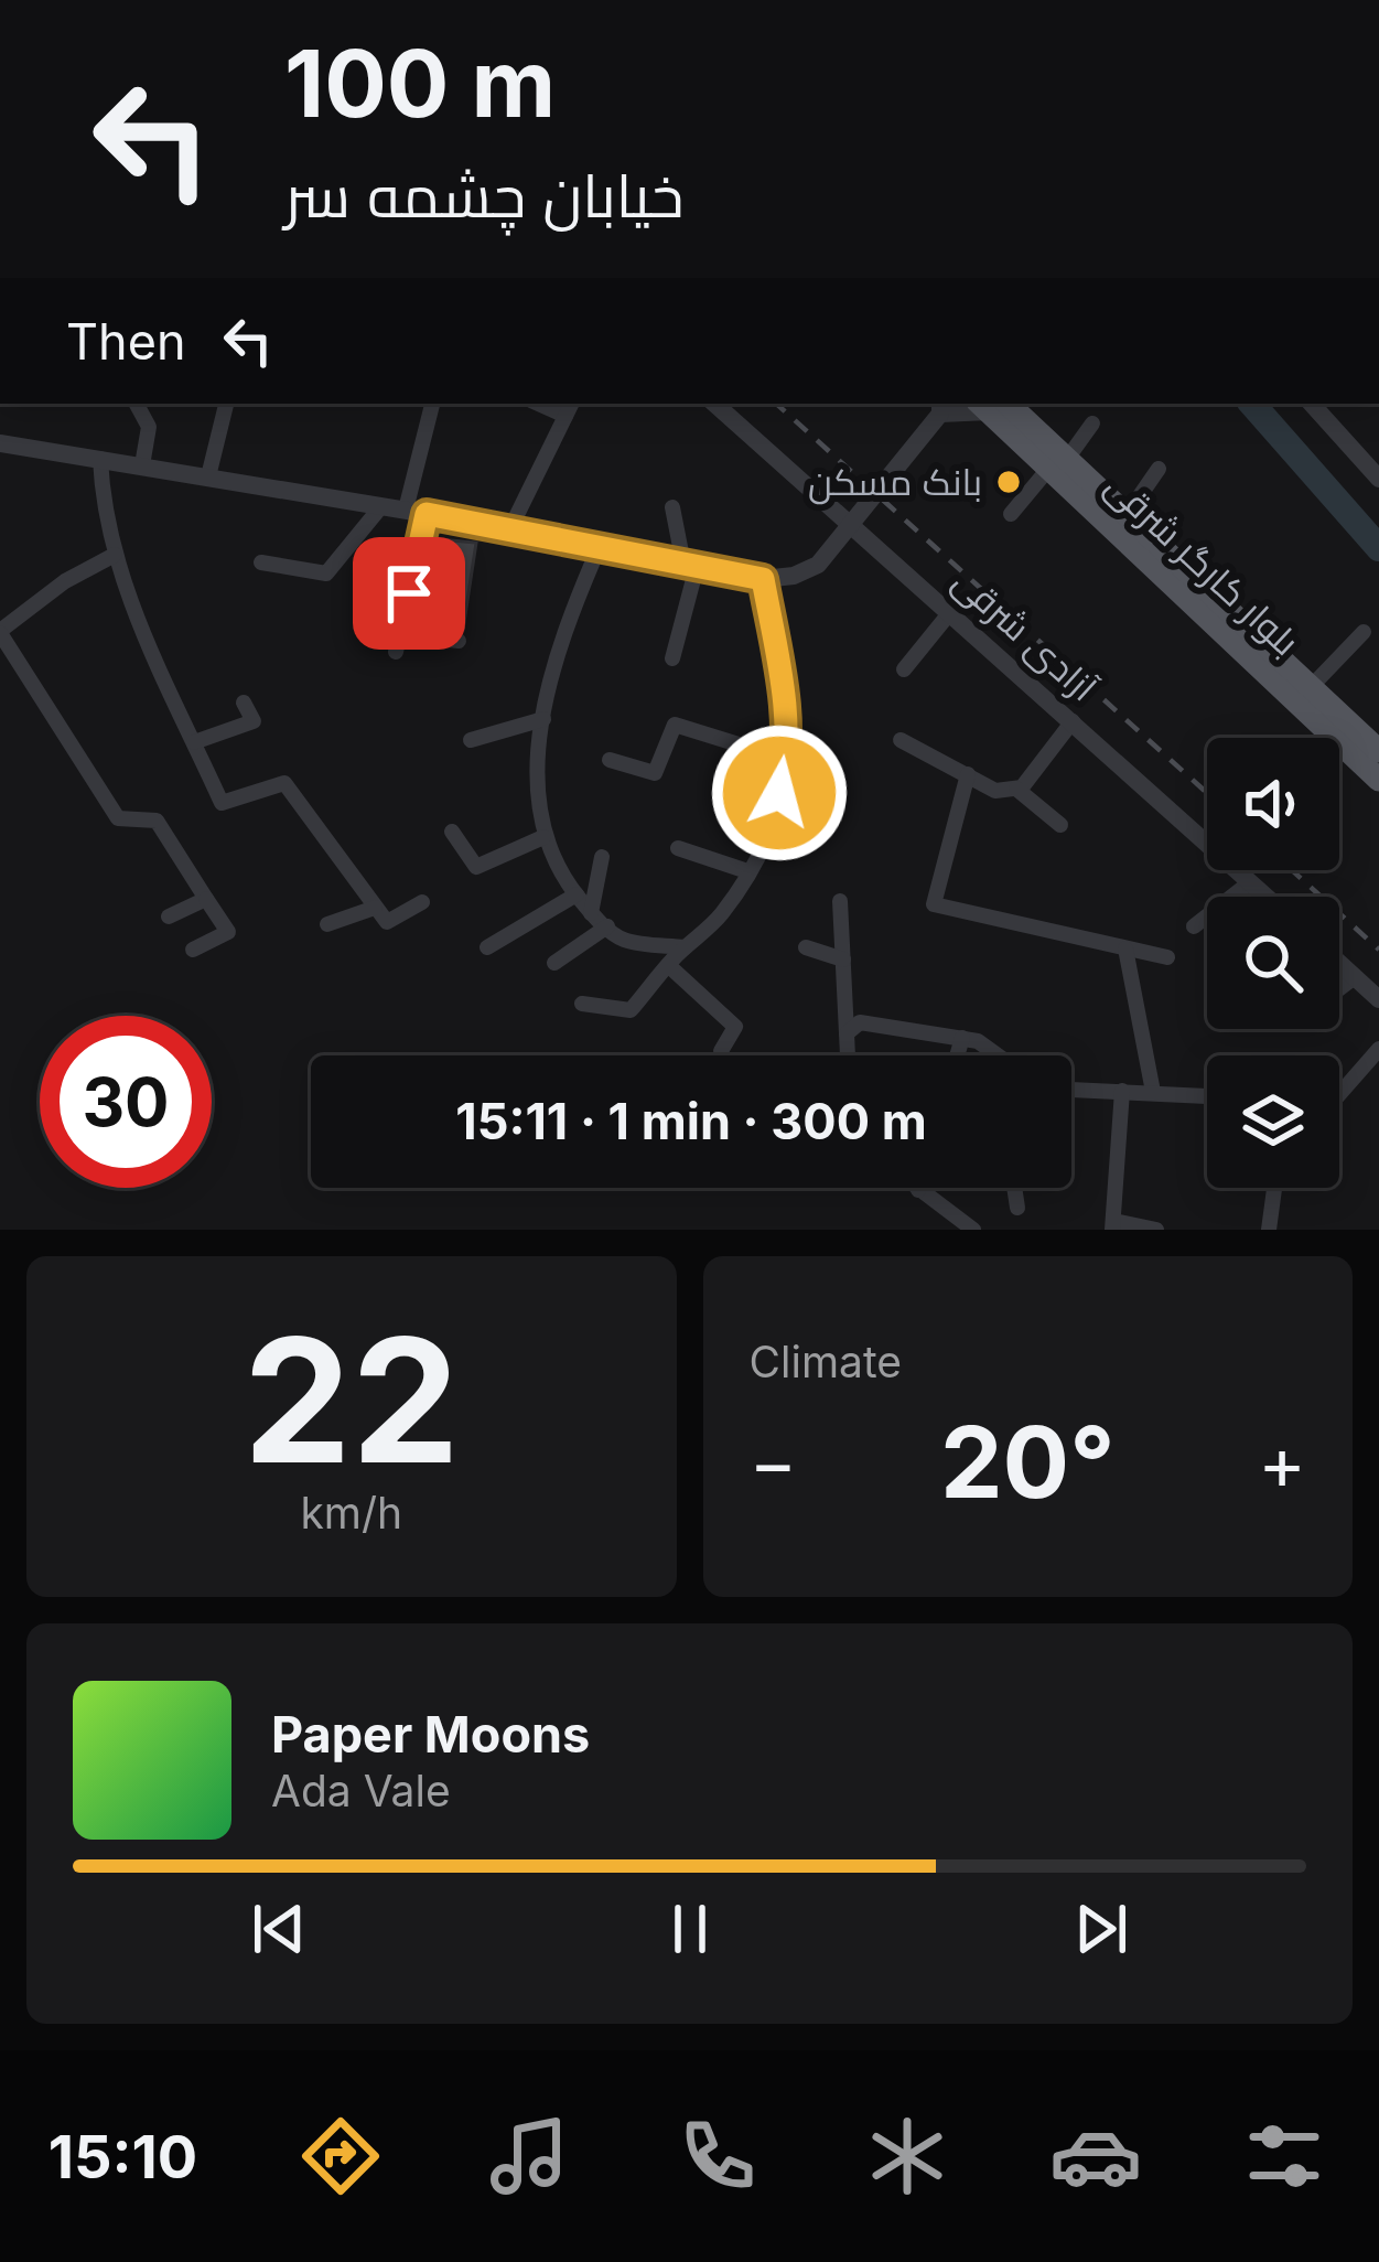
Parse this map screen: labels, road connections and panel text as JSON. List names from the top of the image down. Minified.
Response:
{"streets":{"main road":["بلوار کارگر شرقی"],"street":["آزادی شرقی"]},"places":["بانک مسکن"],"page":{"turn":["100 m","خیابان چشمه سر"],"then":"Then","limit":"30","trip":"15:11 · 1 min · 300 m","tile":[["22","km/h"],"Climate"],"heat":["−","20°","+"],"song":["Paper Moons","Ada Vale"],"tabs":"15:10"}}
